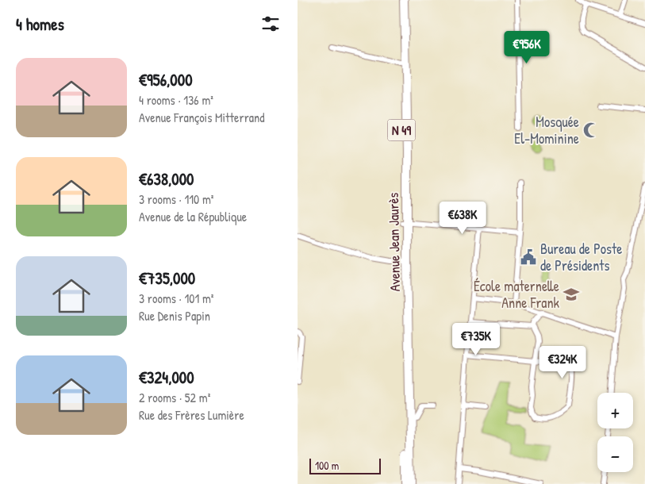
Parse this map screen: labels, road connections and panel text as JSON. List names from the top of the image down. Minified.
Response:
{"streets":{"main road":["N 49","Avenue Jean Jaurès"]},"places":{"mosque":["Mosquée El-Mominine"],"public building":["Bureau de Poste de Présidents"],"school or university":["École maternelle Anne Frank"]},"scale_bar":"100 m","page":{"heading":"4 homes","price":["€956K","€638K","€735K","€324K"],"list":[{"name":"€956,000","note":"4 rooms · 136 m² · Avenue François Mitterrand"},{"name":"€638,000","note":"3 rooms · 110 m² · Avenue de la République"},{"name":"€735,000","note":"3 rooms · 101 m² · Rue Denis Papin"},{"name":"€324,000","note":"2 rooms · 52 m² · Rue des Frères Lumière"}],"map_buttons":["+","−"],"scale":"100 m"}}
